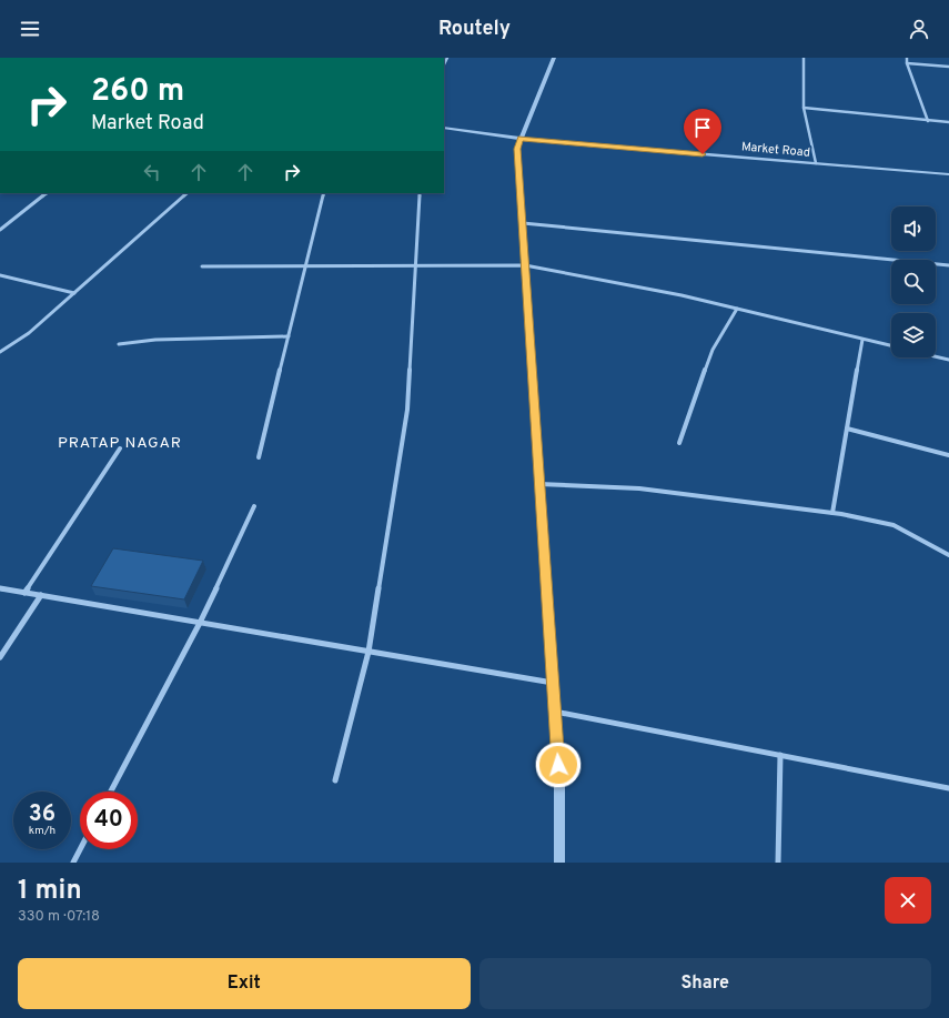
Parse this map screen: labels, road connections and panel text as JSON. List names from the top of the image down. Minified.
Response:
{"streets":{"street":["Market Road"]},"districts":["PRATAP NAGAR"],"page":{"header":"Routely","turn":["260 m","Market Road"],"speed":"36 km/h","limit":"40","heading":["1 min","330 m · 07:18"],"buttons":["Exit","Share"]}}
